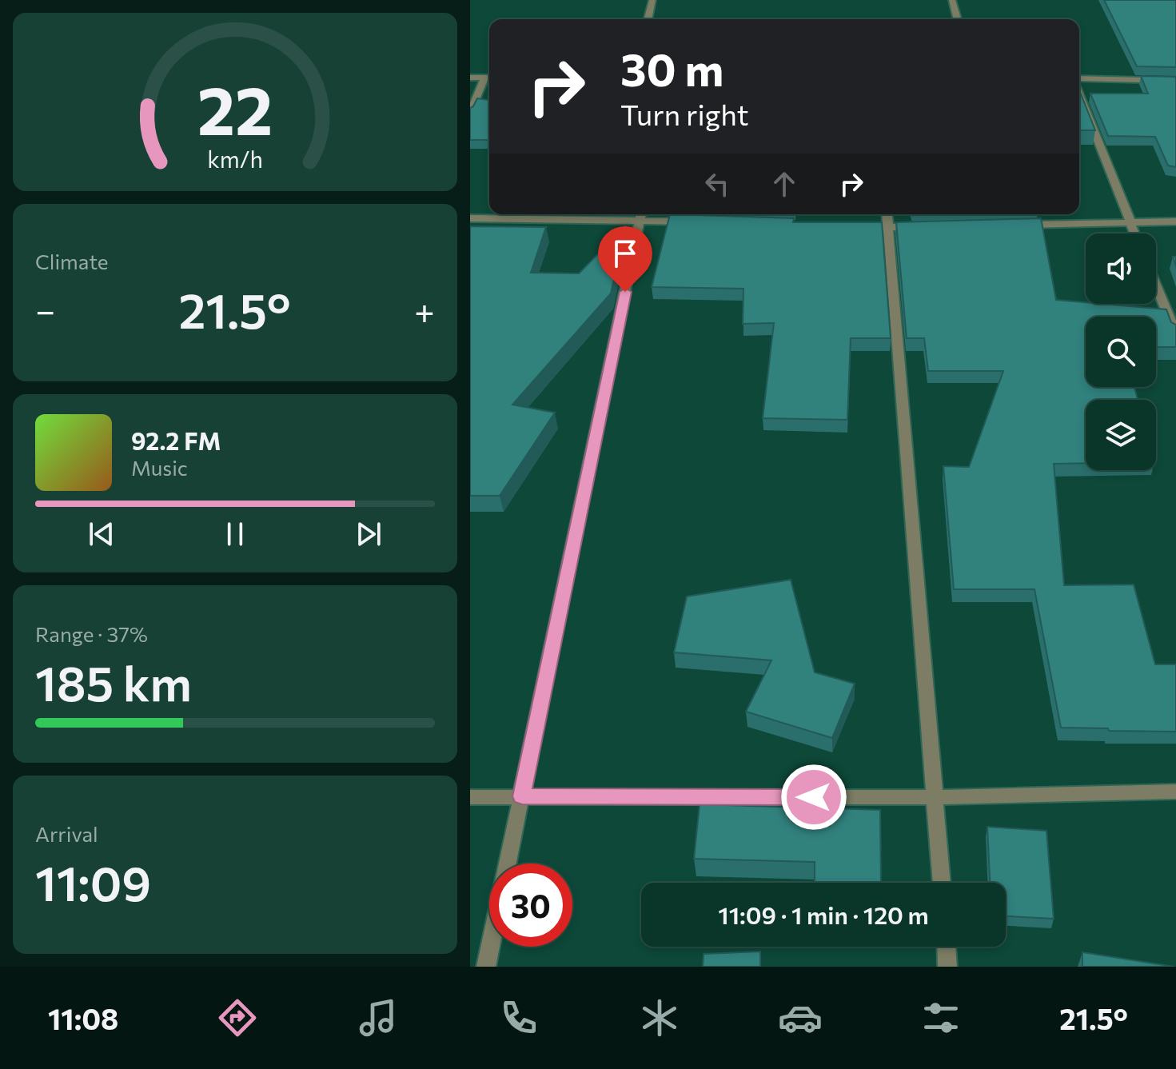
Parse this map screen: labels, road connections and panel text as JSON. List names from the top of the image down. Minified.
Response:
{"page":{"turn":["30 m","Turn right"],"tile":["Climate",["Range · 37%","185 km"],["Arrival","11:09"]],"heat":["−","21.5°","+"],"song":["92.2 FM","Music"],"limit":"30","trip":"11:09 · 1 min · 120 m","tabs":["11:08","21.5°"],"gauge":["22","km/h"]}}
